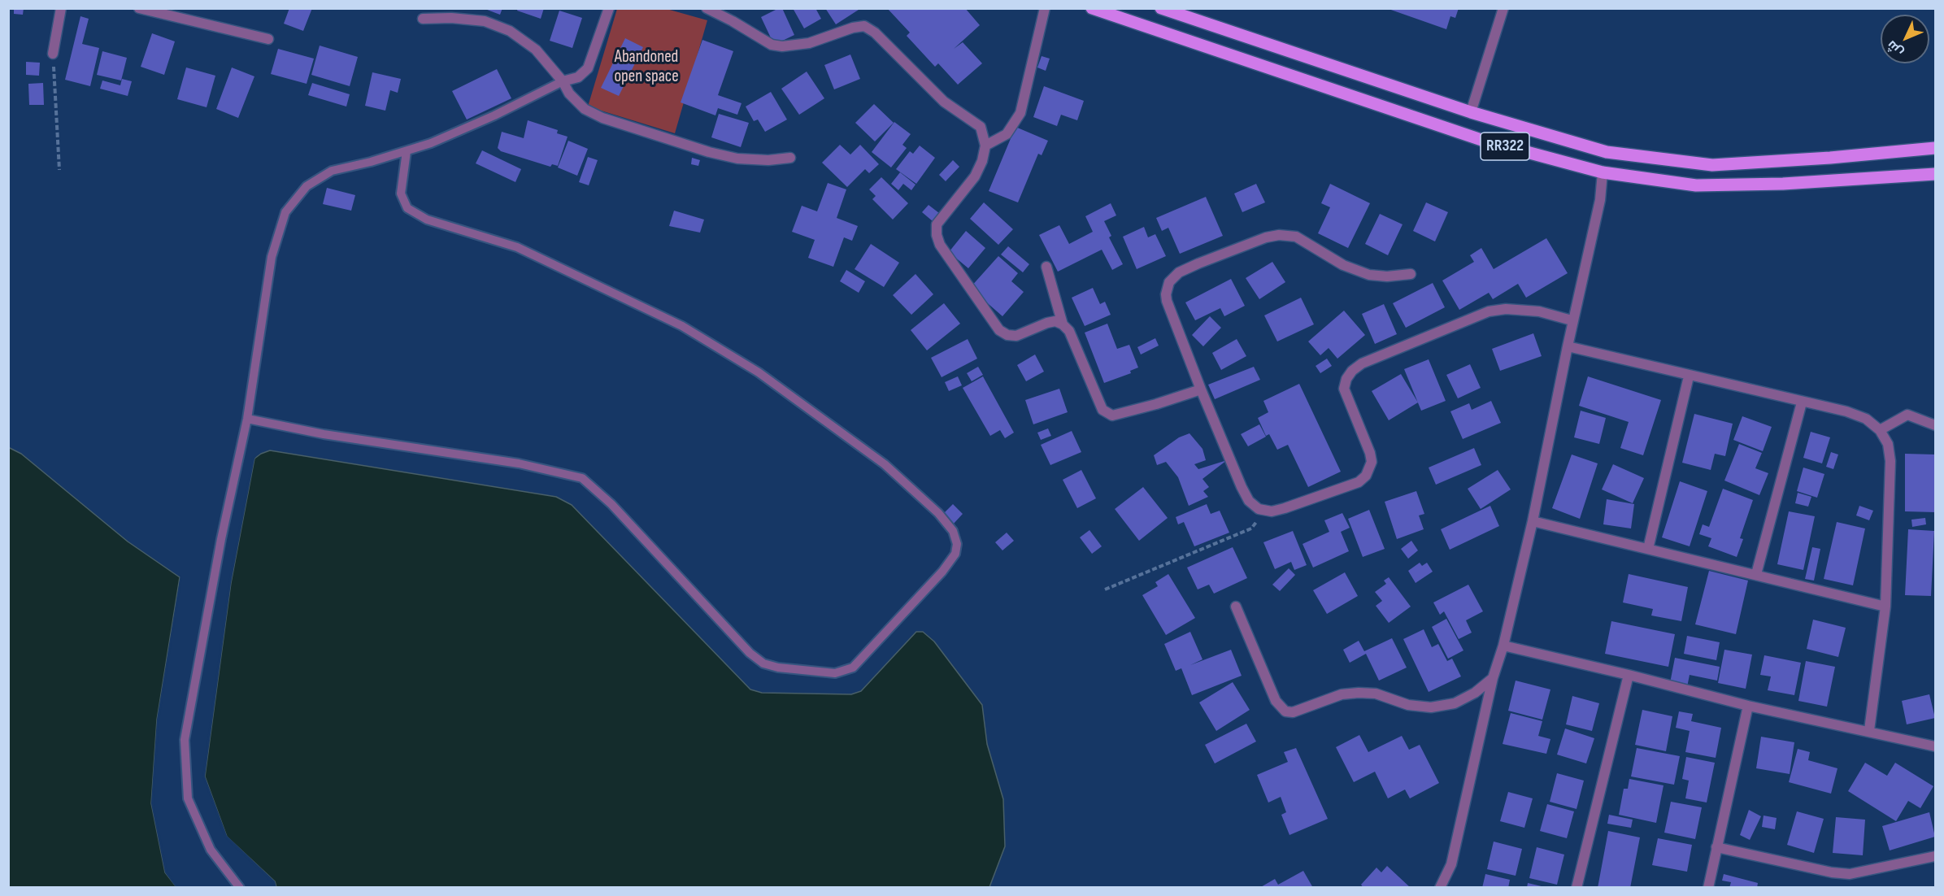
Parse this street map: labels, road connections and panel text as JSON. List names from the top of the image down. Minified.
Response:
{"streets":{"main road":["RR322"]},"parks":["Abandoned open space"],"north":"bottom left"}
